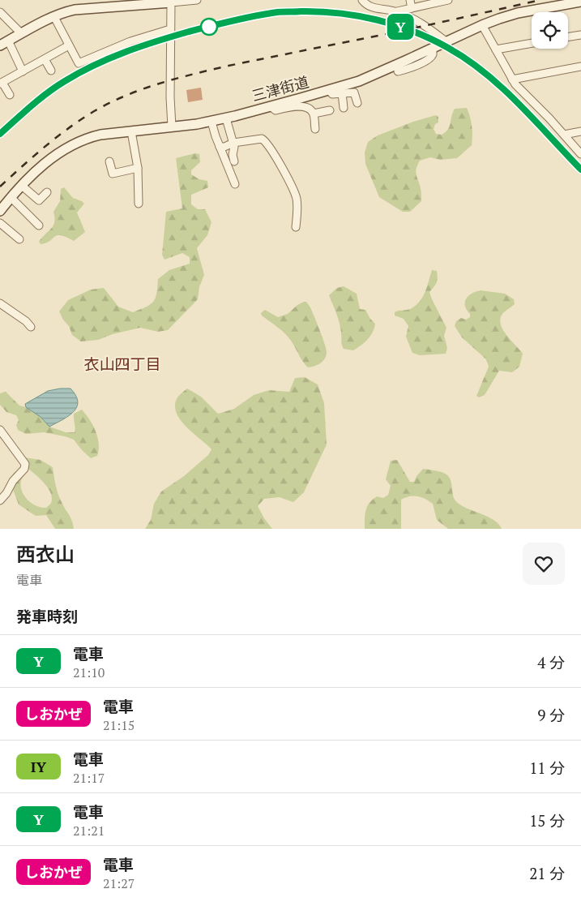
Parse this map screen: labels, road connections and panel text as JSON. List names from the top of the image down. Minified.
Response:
{"streets":{"street":["三津街道"]},"districts":["衣山四丁目"],"page":{"on_map":"Y","heading":[["西衣山","電車"],"発車時刻"],"list":[{"mark":"Y","name":"電車","note":"21:10","value":"4 分"},{"mark":"しおかぜ","name":"電車","note":"21:15","value":"9 分"},{"mark":"IY","name":"電車","note":"21:17","value":"11 分"},{"mark":"Y","name":"電車","note":"21:21","value":"15 分"},{"mark":"しおかぜ","name":"電車","note":"21:27","value":"21 分"}]}}
